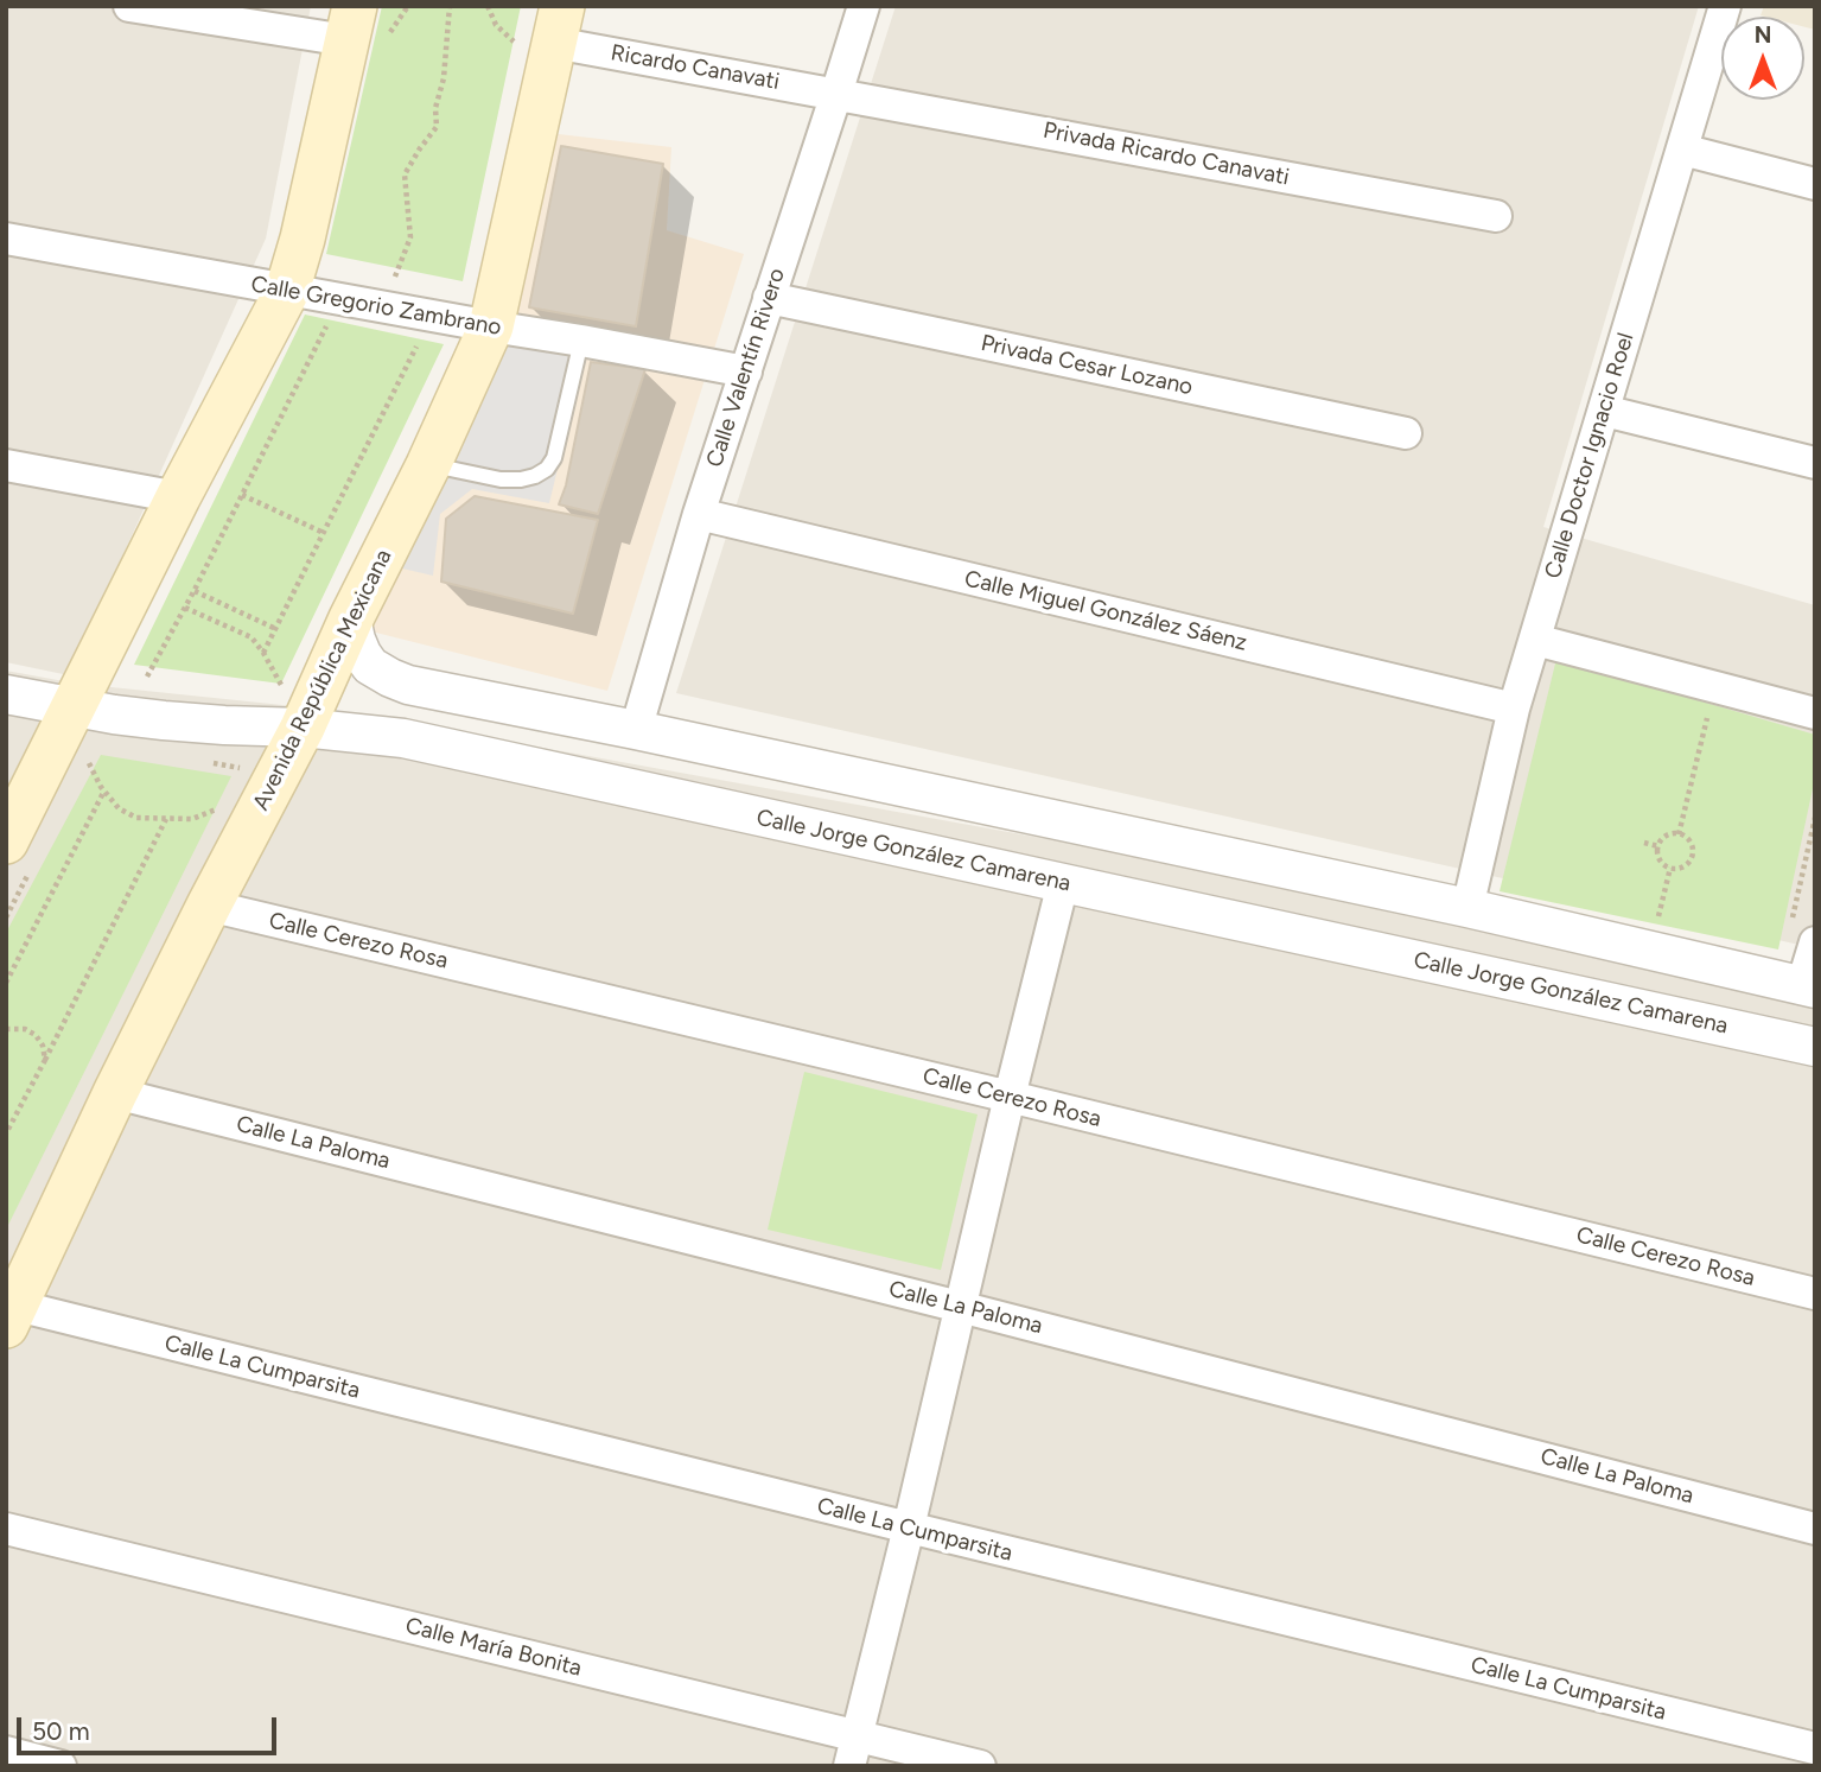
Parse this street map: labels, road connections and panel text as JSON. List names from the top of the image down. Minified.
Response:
{"streets":{"main road":["Avenida República Mexicana"],"street":["Ricardo Canavati","Privada Ricardo Canavati","Calle Gregorio Zambrano","Privada Cesar Lozano","Calle Valentín Rivero","Calle Doctor Ignacio Roel","Calle Miguel González Sáenz","Calle Jorge González Camarena","Calle Cerezo Rosa","Calle La Paloma","Calle La Cumparsita","Calle María Bonita"]},"crossings":[["Ricardo Canavati","Privada Ricardo Canavati"],["Ricardo Canavati","Calle Valentín Rivero"],["Ricardo Canavati","Avenida República Mexicana"],["Privada Ricardo Canavati","Calle Valentín Rivero"],["Calle Gregorio Zambrano","Calle Valentín Rivero"],["Calle Gregorio Zambrano","Avenida República Mexicana"],["Privada Cesar Lozano","Calle Valentín Rivero"],["Calle Valentín Rivero","Calle Miguel González Sáenz"],["Calle Doctor Ignacio Roel","Calle Miguel González Sáenz"],["Avenida República Mexicana","Calle Jorge González Camarena"],["Avenida República Mexicana","Calle Cerezo Rosa"],["Avenida República Mexicana","Calle La Paloma"],["Avenida República Mexicana","Calle La Cumparsita"]],"scale_bar":"50 m","north":"top"}
